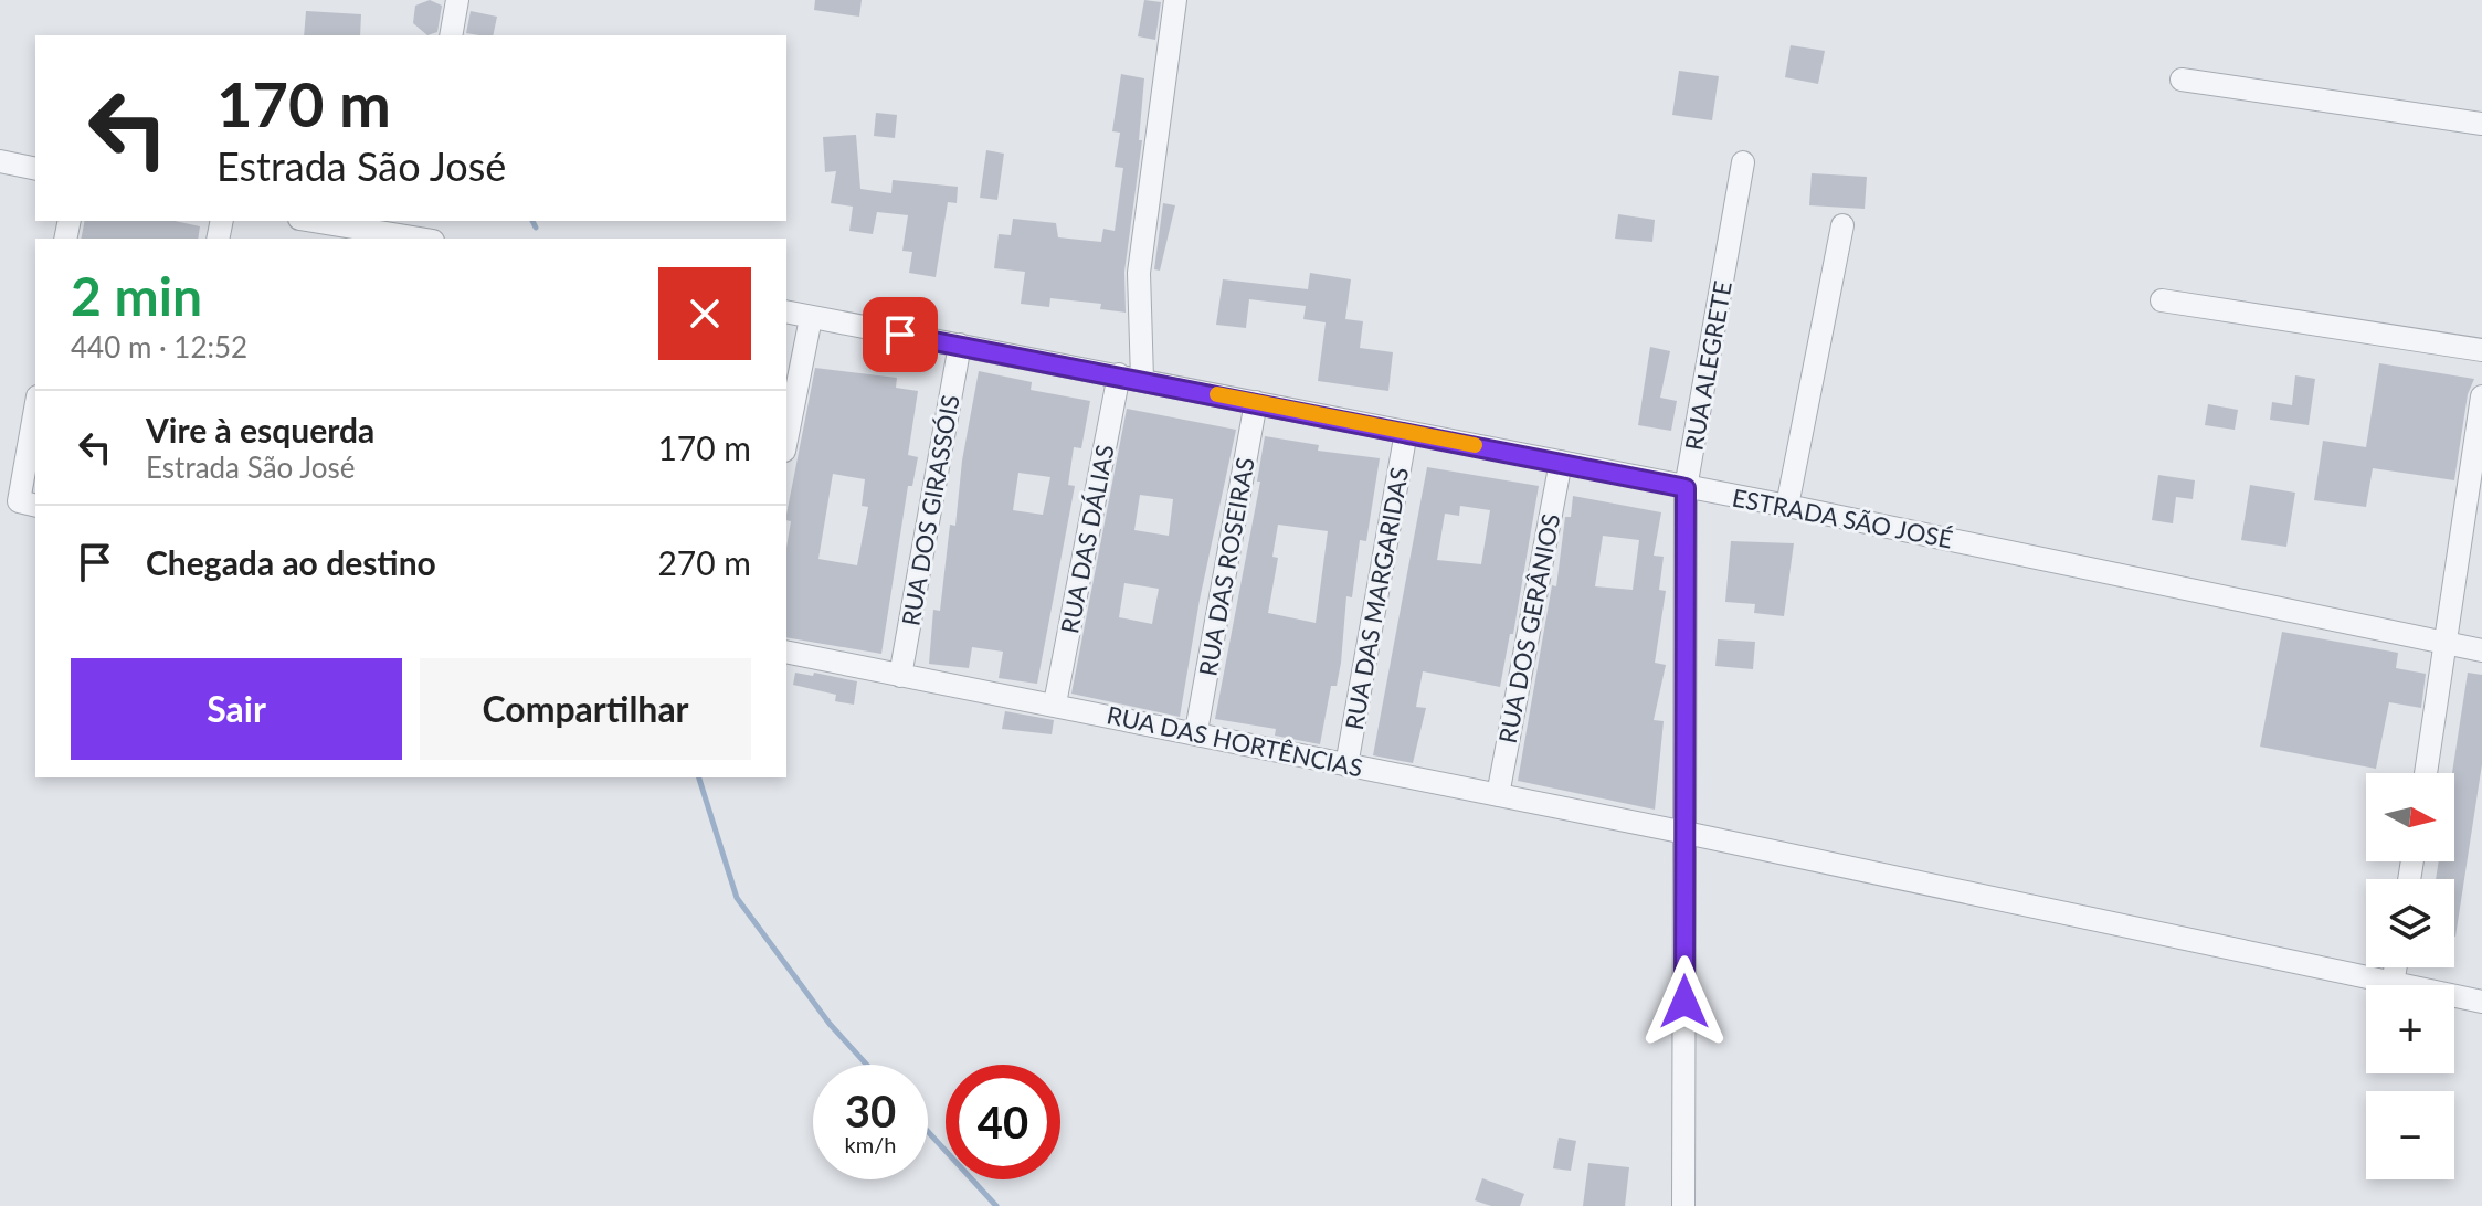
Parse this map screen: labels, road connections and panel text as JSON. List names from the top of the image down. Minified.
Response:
{"streets":{"street":["RUA ALEGRETE","RUA DOS GIRASSÓIS","ESTRADA SÃO JOSÉ","RUA DAS DÁLIAS","RUA DAS ROSEIRAS","RUA DAS MARGARIDAS","RUA DOS GERÂNIOS","RUA DAS HORTÊNCIAS"]},"crossings":[["RUA ALEGRETE","ESTRADA SÃO JOSÉ"],["RUA ALEGRETE","RUA DAS HORTÊNCIAS"],["RUA DOS GIRASSÓIS","ESTRADA SÃO JOSÉ"],["RUA DOS GIRASSÓIS","RUA DAS HORTÊNCIAS"],["ESTRADA SÃO JOSÉ","RUA DAS DÁLIAS"],["ESTRADA SÃO JOSÉ","RUA DAS ROSEIRAS"],["ESTRADA SÃO JOSÉ","RUA DAS MARGARIDAS"],["ESTRADA SÃO JOSÉ","RUA DOS GERÂNIOS"],["RUA DAS DÁLIAS","RUA DAS HORTÊNCIAS"],["RUA DAS ROSEIRAS","RUA DAS HORTÊNCIAS"],["RUA DAS MARGARIDAS","RUA DAS HORTÊNCIAS"],["RUA DOS GERÂNIOS","RUA DAS HORTÊNCIAS"]],"north":"right","page":{"turn":["170 m","Estrada São José"],"heading":["2 min","440 m · 12:52"],"list":[{"name":"Vire à esquerda","note":"Estrada São José","value":"170 m"},{"name":"Chegada ao destino","value":"270 m"}],"buttons":["Sair","Compartilhar"],"map_buttons":["+","−"],"speed":"30 km/h","limit":"40"}}
